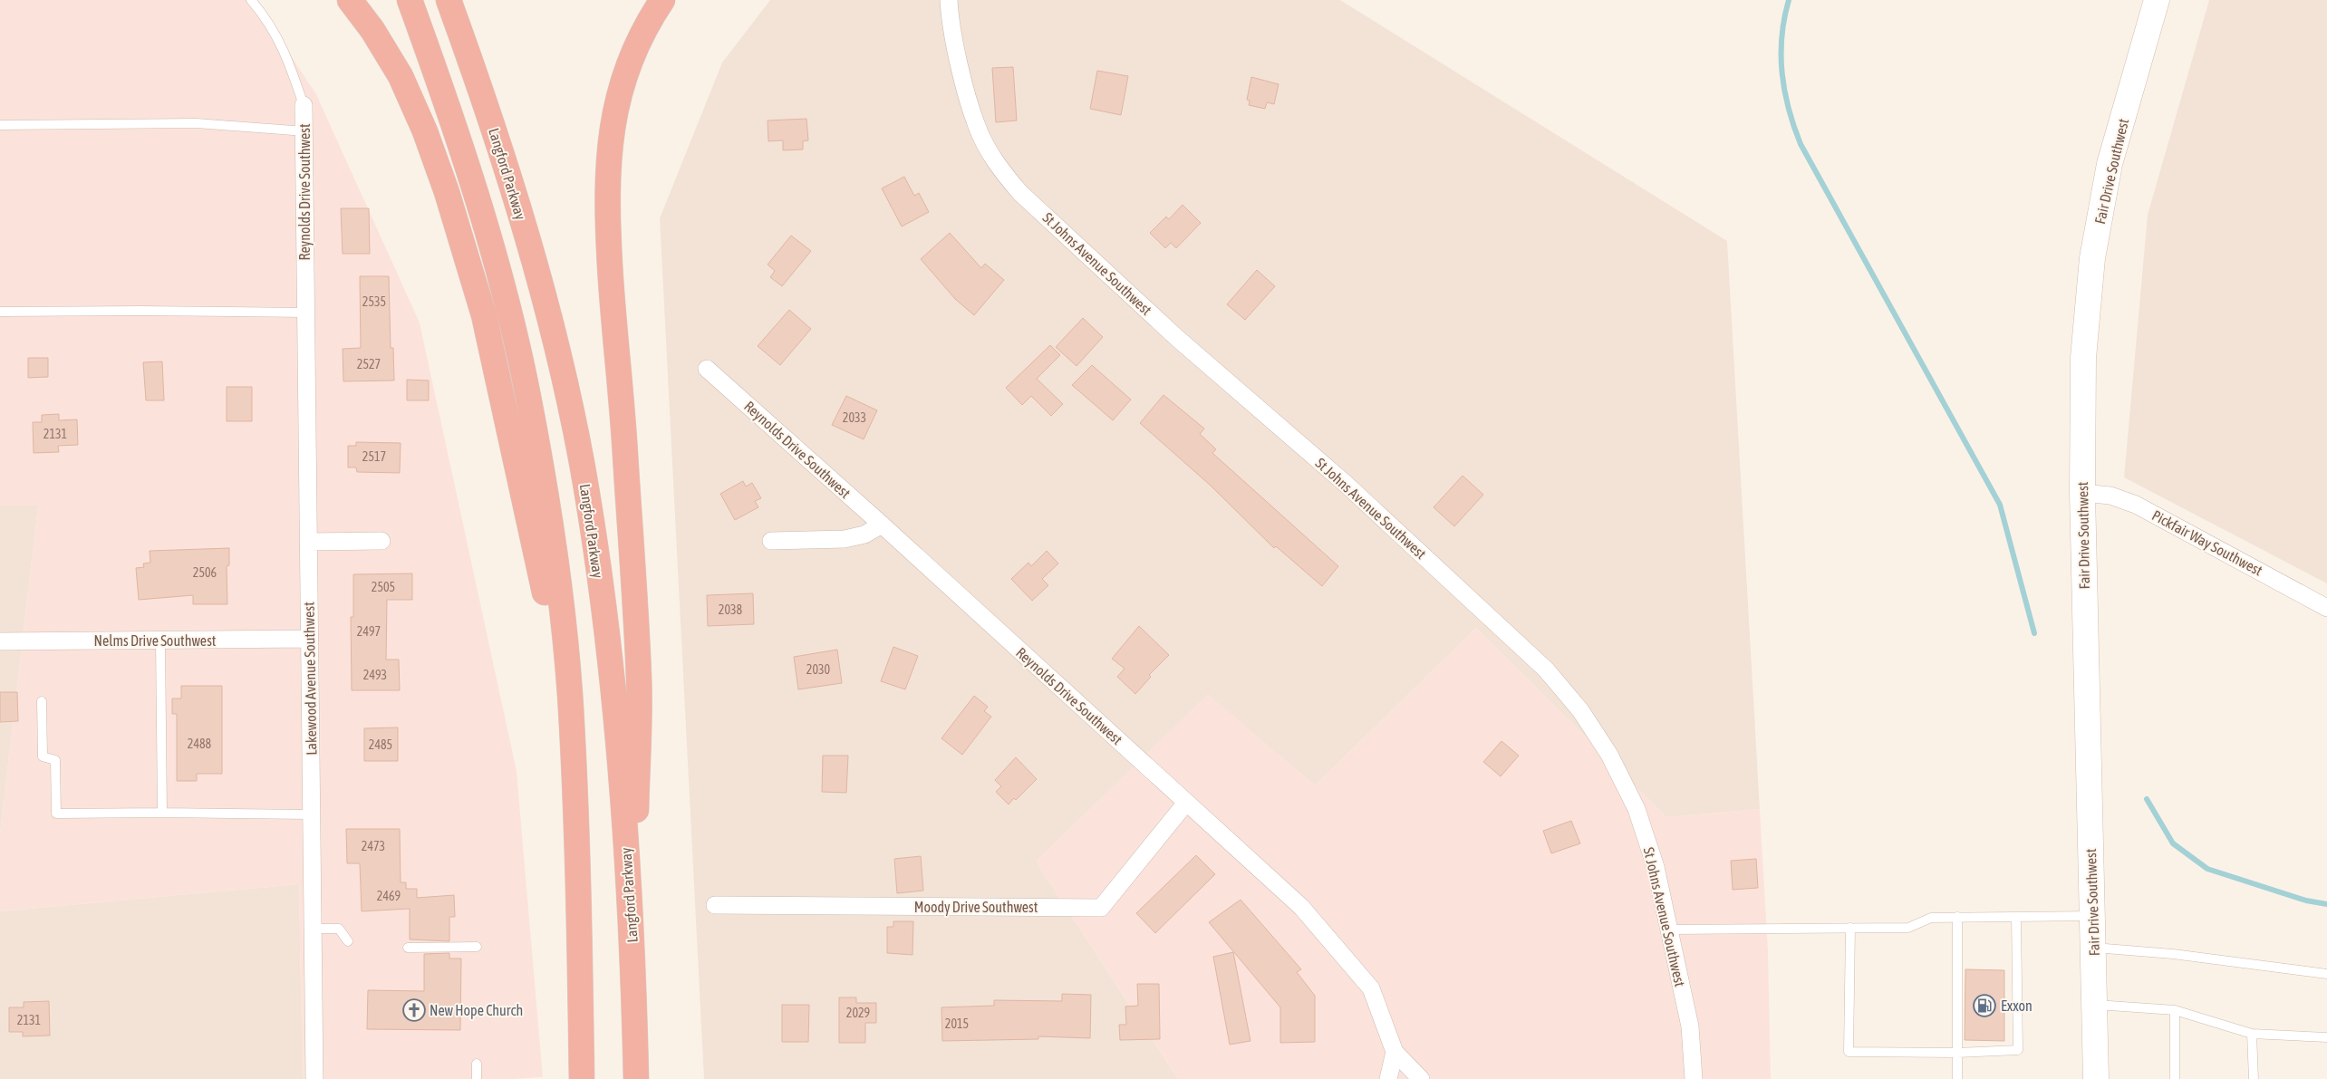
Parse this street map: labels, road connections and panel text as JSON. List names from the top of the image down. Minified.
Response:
{"streets":{"highway":["Langford Parkway"],"main road":["Fair Drive Southwest"],"street":["Reynolds Drive Southwest","St Johns Avenue Southwest","Pickfair Way Southwest","Nelms Drive Southwest","Lakewood Avenue Southwest","Moody Drive Southwest"]},"crossings":[["Fair Drive Southwest","Pickfair Way Southwest"],["Reynolds Drive Southwest","Lakewood Avenue Southwest"],["Reynolds Drive Southwest","Moody Drive Southwest"],["Nelms Drive Southwest","Lakewood Avenue Southwest"]],"places":{"fuel station":["Exxon"],"church":["New Hope Church"]},"house_numbers":["2535","2527","2033","2131","2517","2506","2505","2038","2497","2030","2493","2488","2485","2473","2469","2029","2131","2015"]}
